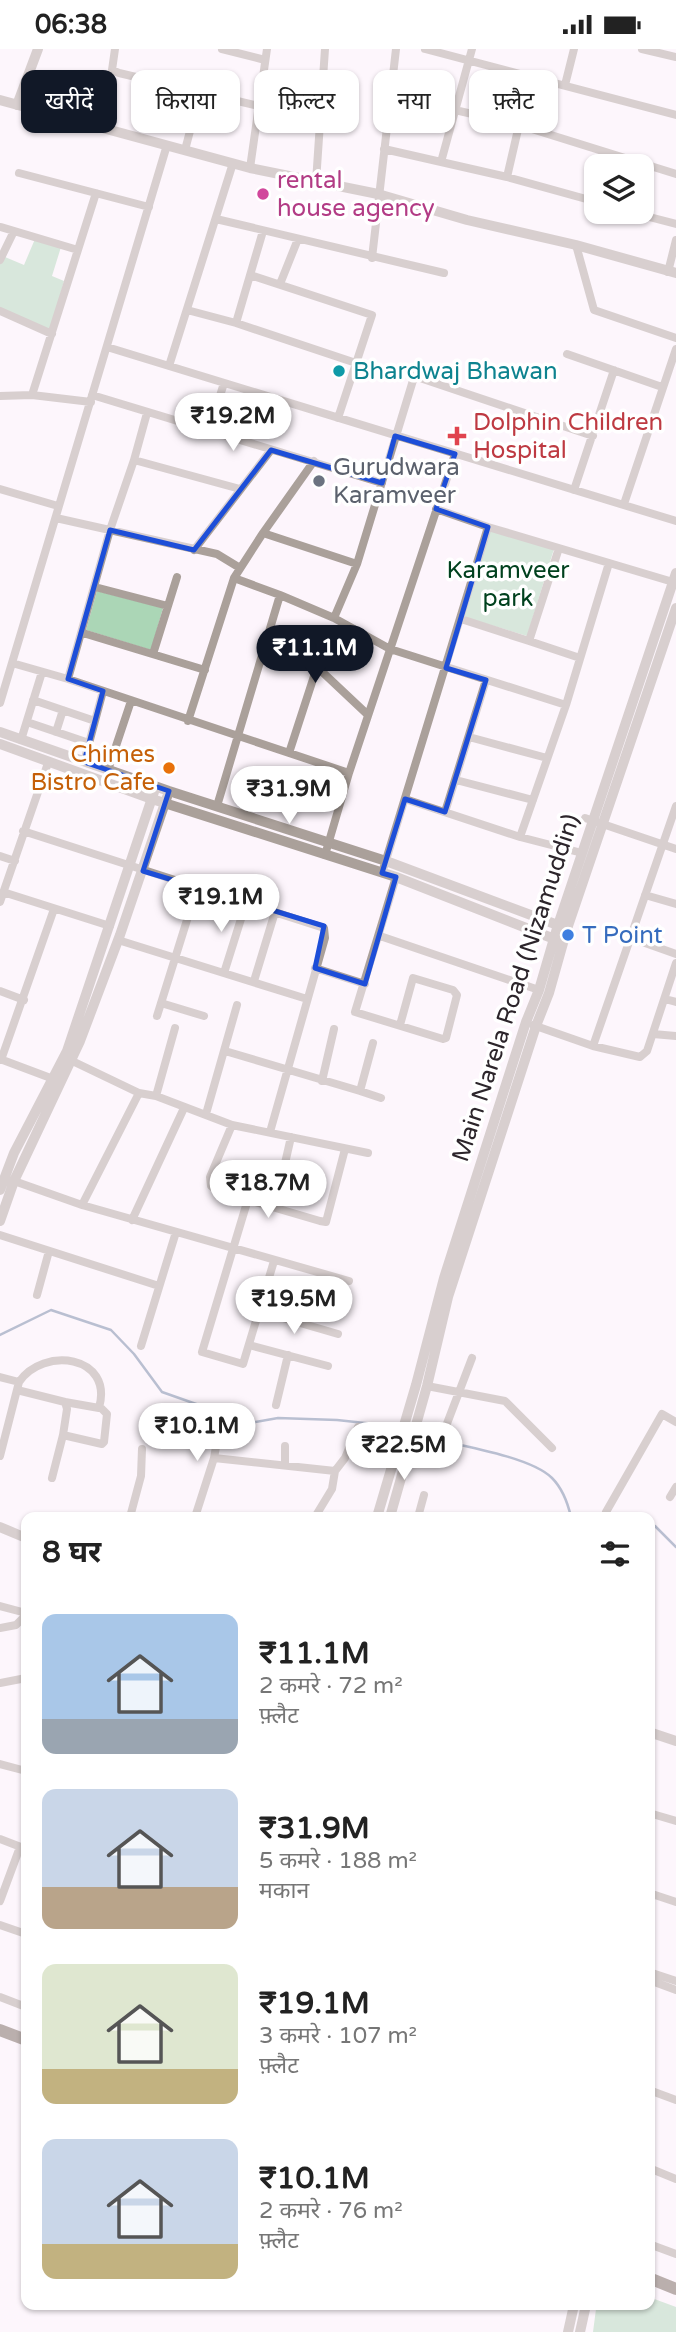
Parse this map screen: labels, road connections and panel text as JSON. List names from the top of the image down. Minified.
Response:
{"streets":{"street":["Main Narela Road (Nizamuddin)"]},"parks":["Karamveer park"],"places":{"other":["rental house agency","Bhardwaj Bhawan","Gurudwara Karamveer","Chimes Bistro Cafe","T Point"],"health":["Dolphin Children Hospital"]},"page":{"status":"06:38","chip":["खरीदें","किराया","फ़िल्टर","नया","फ़्लैट"],"price":["₹19.2M","₹11.1M","₹31.9M","₹19.1M","₹18.7M","₹19.5M","₹10.1M","₹22.5M"],"heading":"8 घर","list":[{"name":"₹11.1M","note":"2 कमरे · 72 m² · फ़्लैट"},{"name":"₹31.9M","note":"5 कमरे · 188 m² · मकान"},{"name":"₹19.1M","note":"3 कमरे · 107 m² · फ़्लैट"},{"name":"₹10.1M","note":"2 कमरे · 76 m² · फ़्लैट"}]}}
